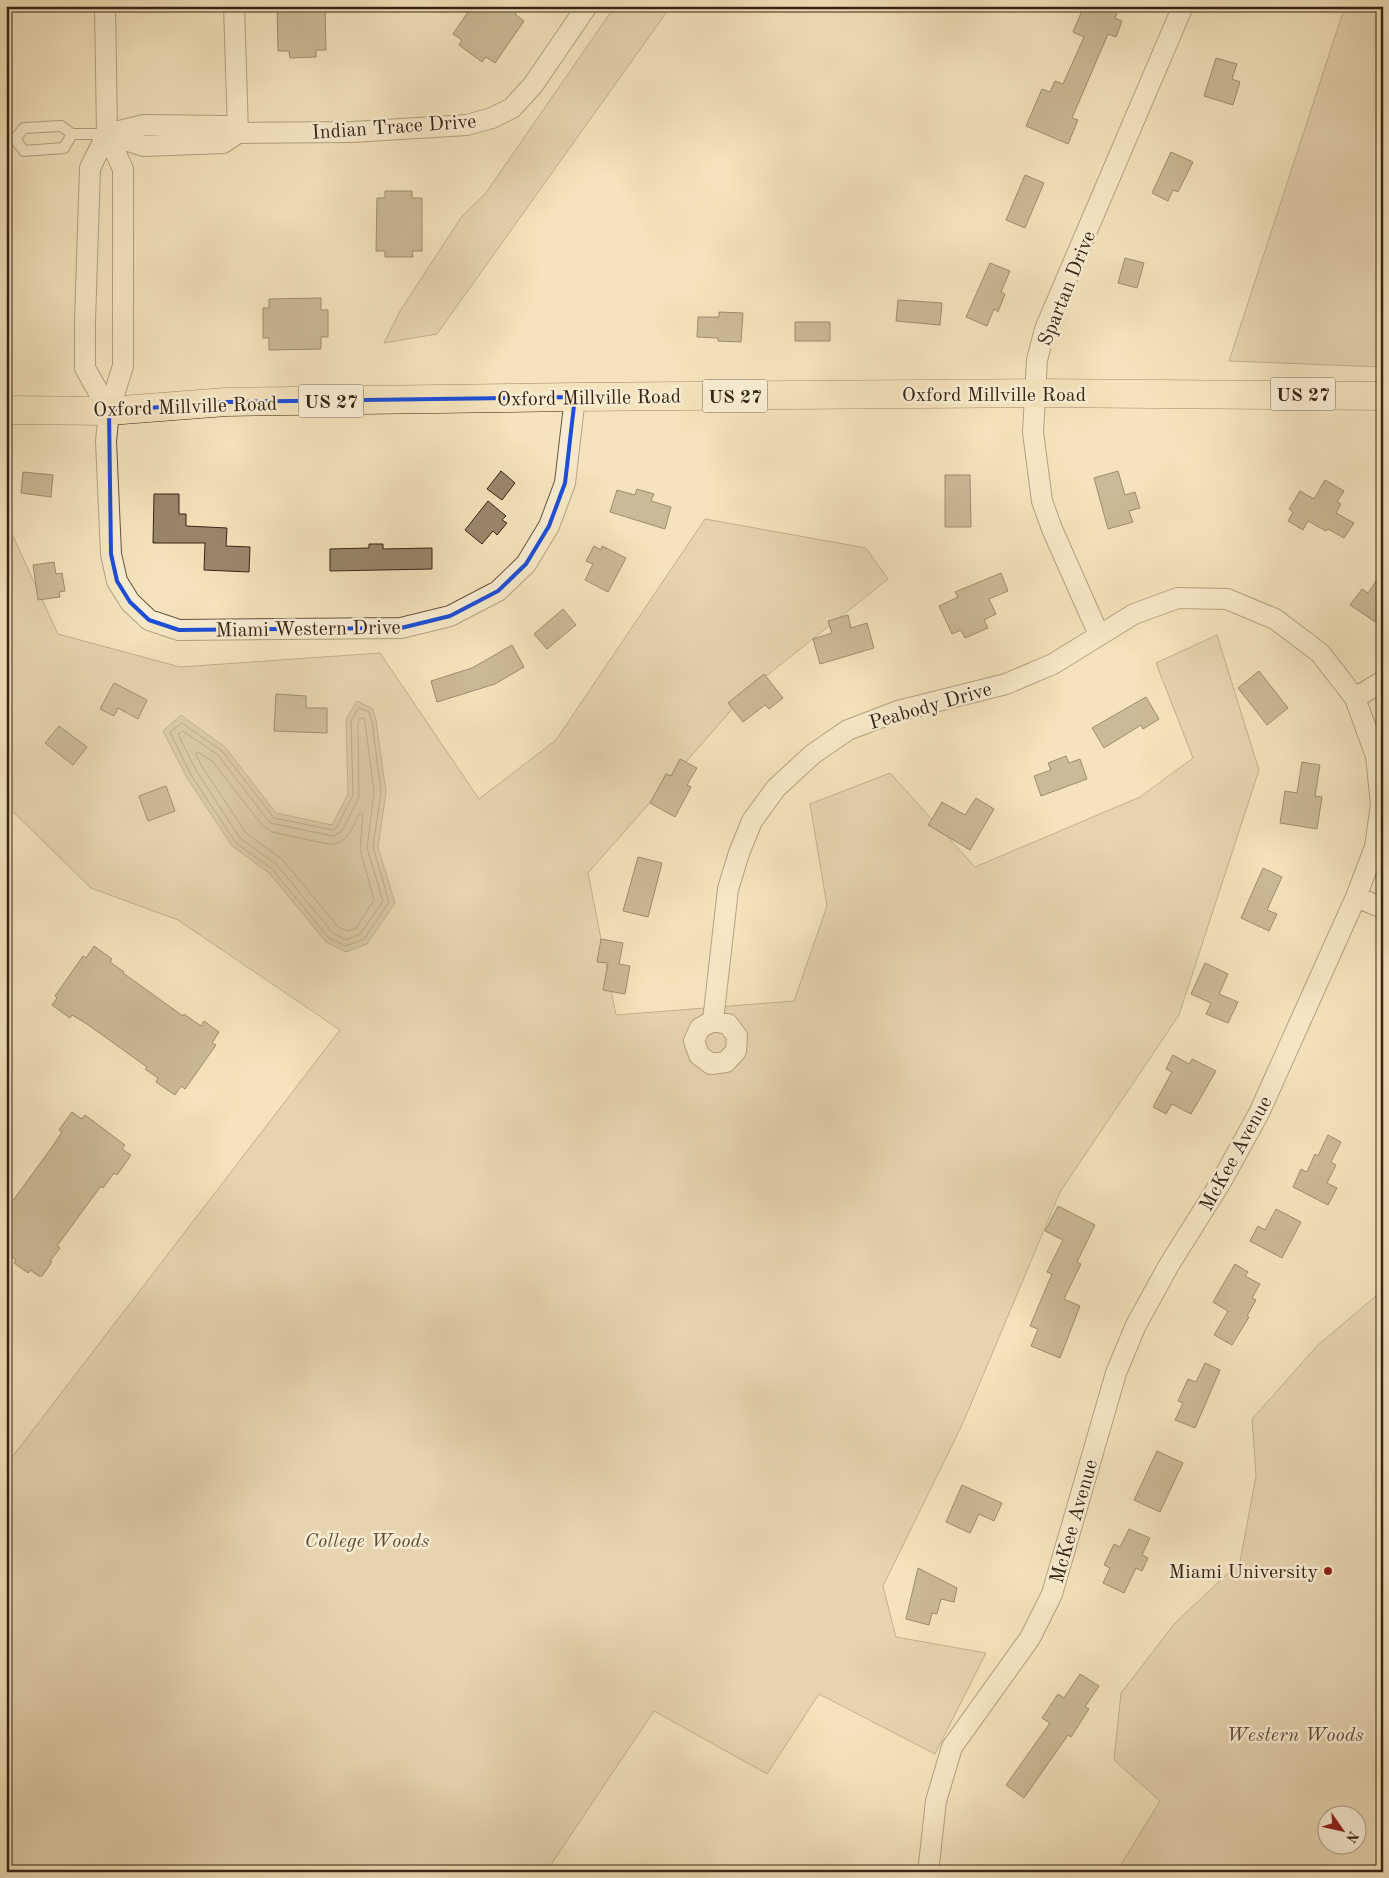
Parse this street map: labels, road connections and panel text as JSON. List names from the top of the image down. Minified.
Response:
{"streets":{"highway":["Oxford Millville Road","US 27"],"street":["Indian Trace Drive","Spartan Drive","Miami Western Drive","Peabody Drive","McKee Avenue"]},"crossings":[["Indian Trace Drive","Miami Western Drive"],["Spartan Drive","Oxford Millville Road"],["Spartan Drive","Peabody Drive"],["Spartan Drive","McKee Avenue"],["Oxford Millville Road","Miami Western Drive"],["Peabody Drive","McKee Avenue"]],"parks":["College Woods","Western Woods"],"places":["Miami University"],"north":"bottom right"}
